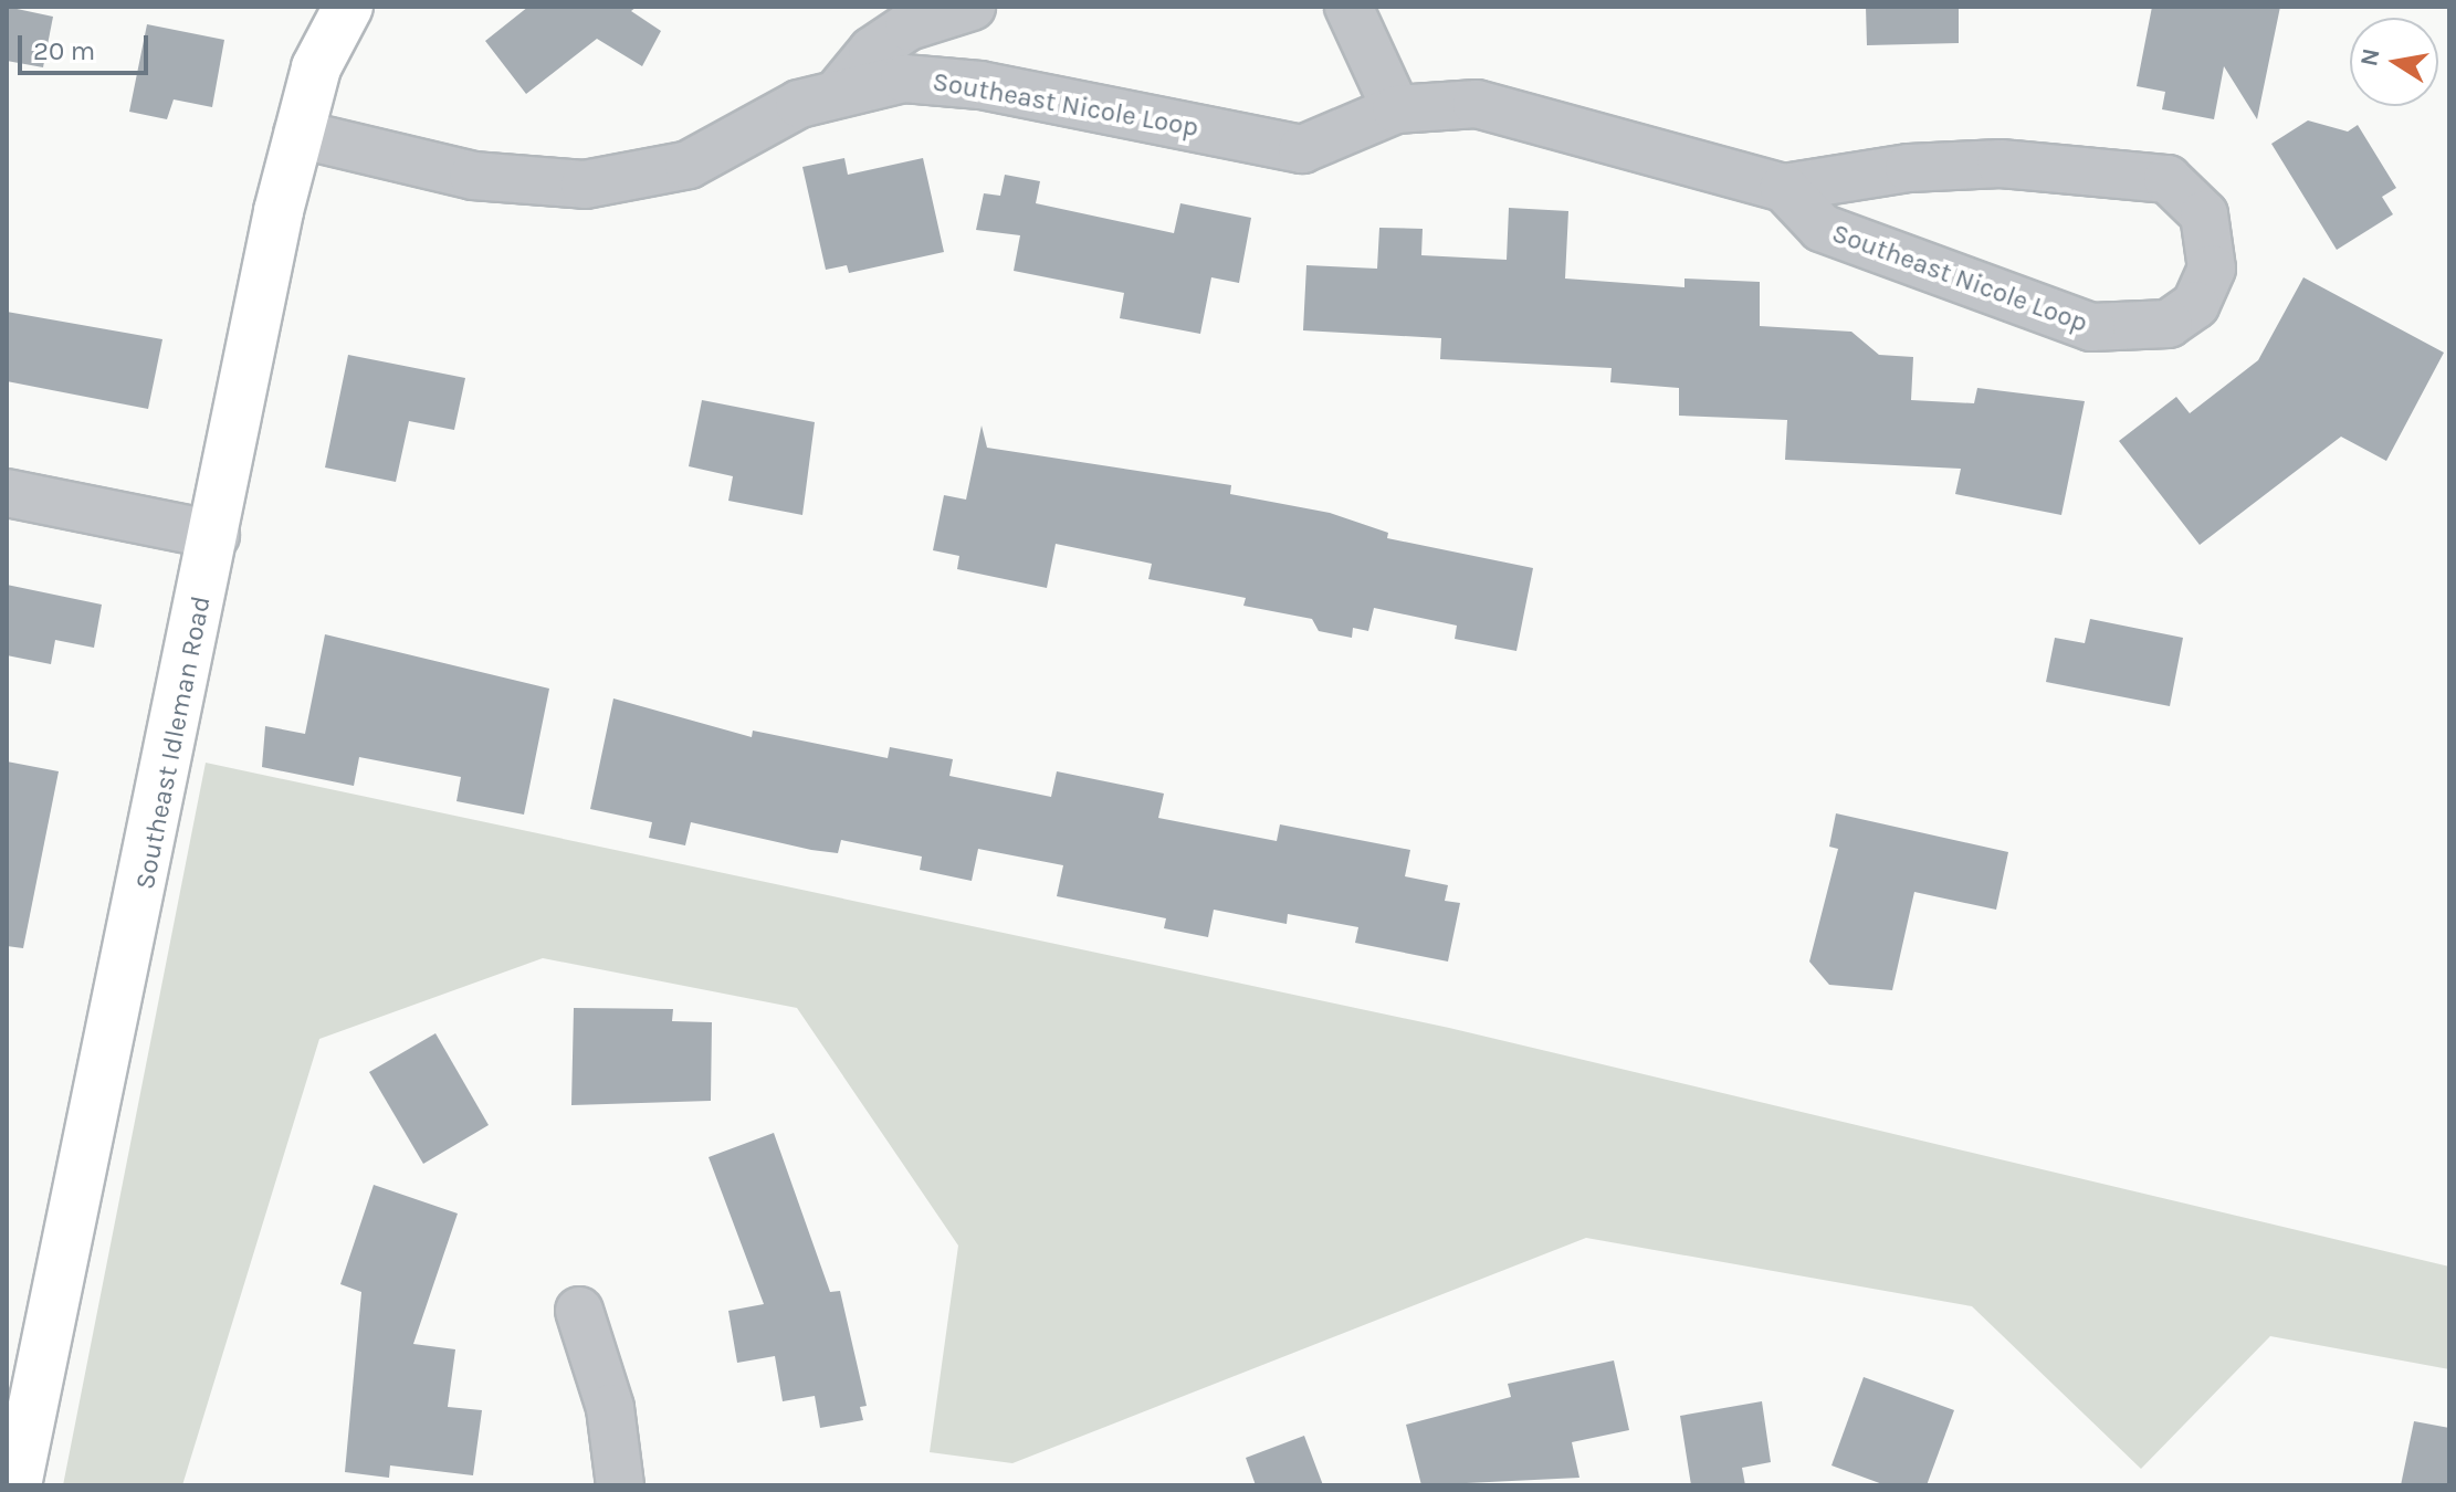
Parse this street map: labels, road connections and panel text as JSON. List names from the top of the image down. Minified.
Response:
{"streets":{"main road":["Southeast Idleman Road"],"street":["Southeast Nicole Loop"]},"crossings":[["Southeast Nicole Loop","Southeast Idleman Road"]],"scale_bar":"20 m","north":"left"}
